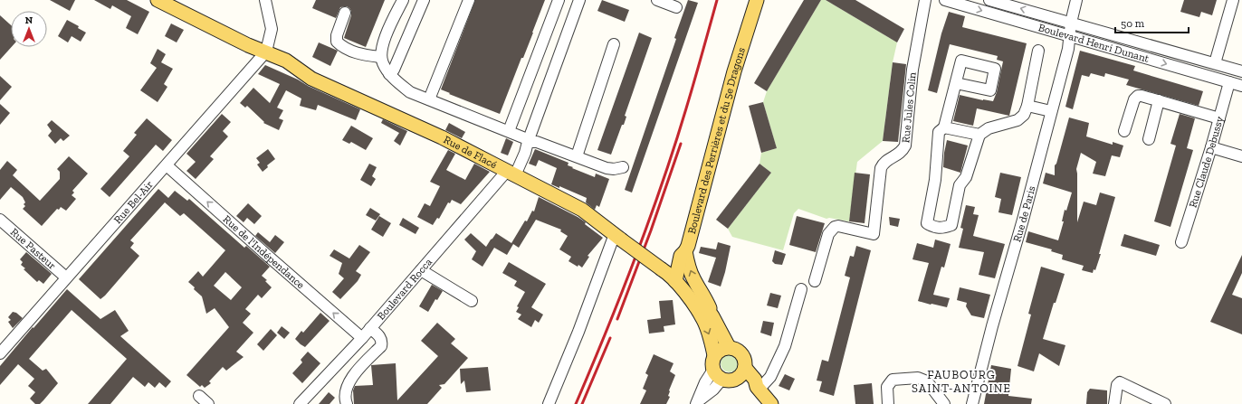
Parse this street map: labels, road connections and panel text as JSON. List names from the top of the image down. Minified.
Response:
{"streets":{"main road":["Boulevard des Perrières et du 5e Dragons","Rue de Flacé"],"street":["Boulevard Henri Dunant","Rue Jules Colin","Rue Claude Debussy","Rue Bel-Air","Rue de Paris","Rue Pasteur","Rue de l'Indépendance","Boulevard Rocca"]},"crossings":[["Boulevard Henri Dunant","Rue Claude Debussy"],["Boulevard Henri Dunant","Rue de Paris"],["Boulevard des Perrières et du 5e Dragons","Rue de Flacé"],["Rue de Flacé","Rue Bel-Air"],["Rue de Flacé","Boulevard Rocca"],["Rue Bel-Air","Rue Pasteur"],["Rue Bel-Air","Rue de l'Indépendance"],["Rue de l'Indépendance","Boulevard Rocca"]],"one_way":["Rue de l'Indépendance"],"districts":["FAUBOURG SAINT-ANTOINE"],"scale_bar":"50 m","north":"top"}
